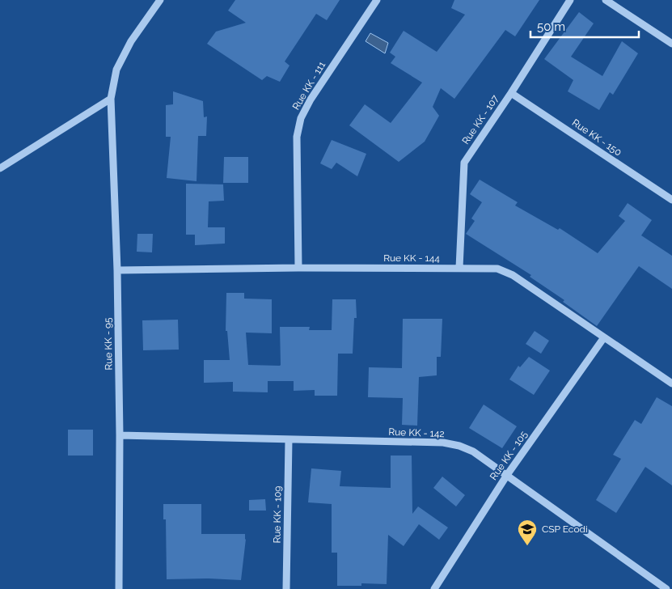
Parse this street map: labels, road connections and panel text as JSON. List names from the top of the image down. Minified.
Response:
{"streets":{"street":["Rue KK - 111","Rue KK - 107","Rue KK - 150","Rue KK - 144","Rue KK - 95","Rue KK - 142","Rue KK - 105","Rue KK - 109"]},"crossings":[["Rue KK - 111","Rue KK - 144"],["Rue KK - 107","Rue KK - 150"],["Rue KK - 107","Rue KK - 144"],["Rue KK - 144","Rue KK - 95"],["Rue KK - 144","Rue KK - 105"],["Rue KK - 95","Rue KK - 142"],["Rue KK - 142","Rue KK - 105"],["Rue KK - 142","Rue KK - 109"]],"places":{"school or university":["CSP Ecodi"]},"scale_bar":"50 m"}
